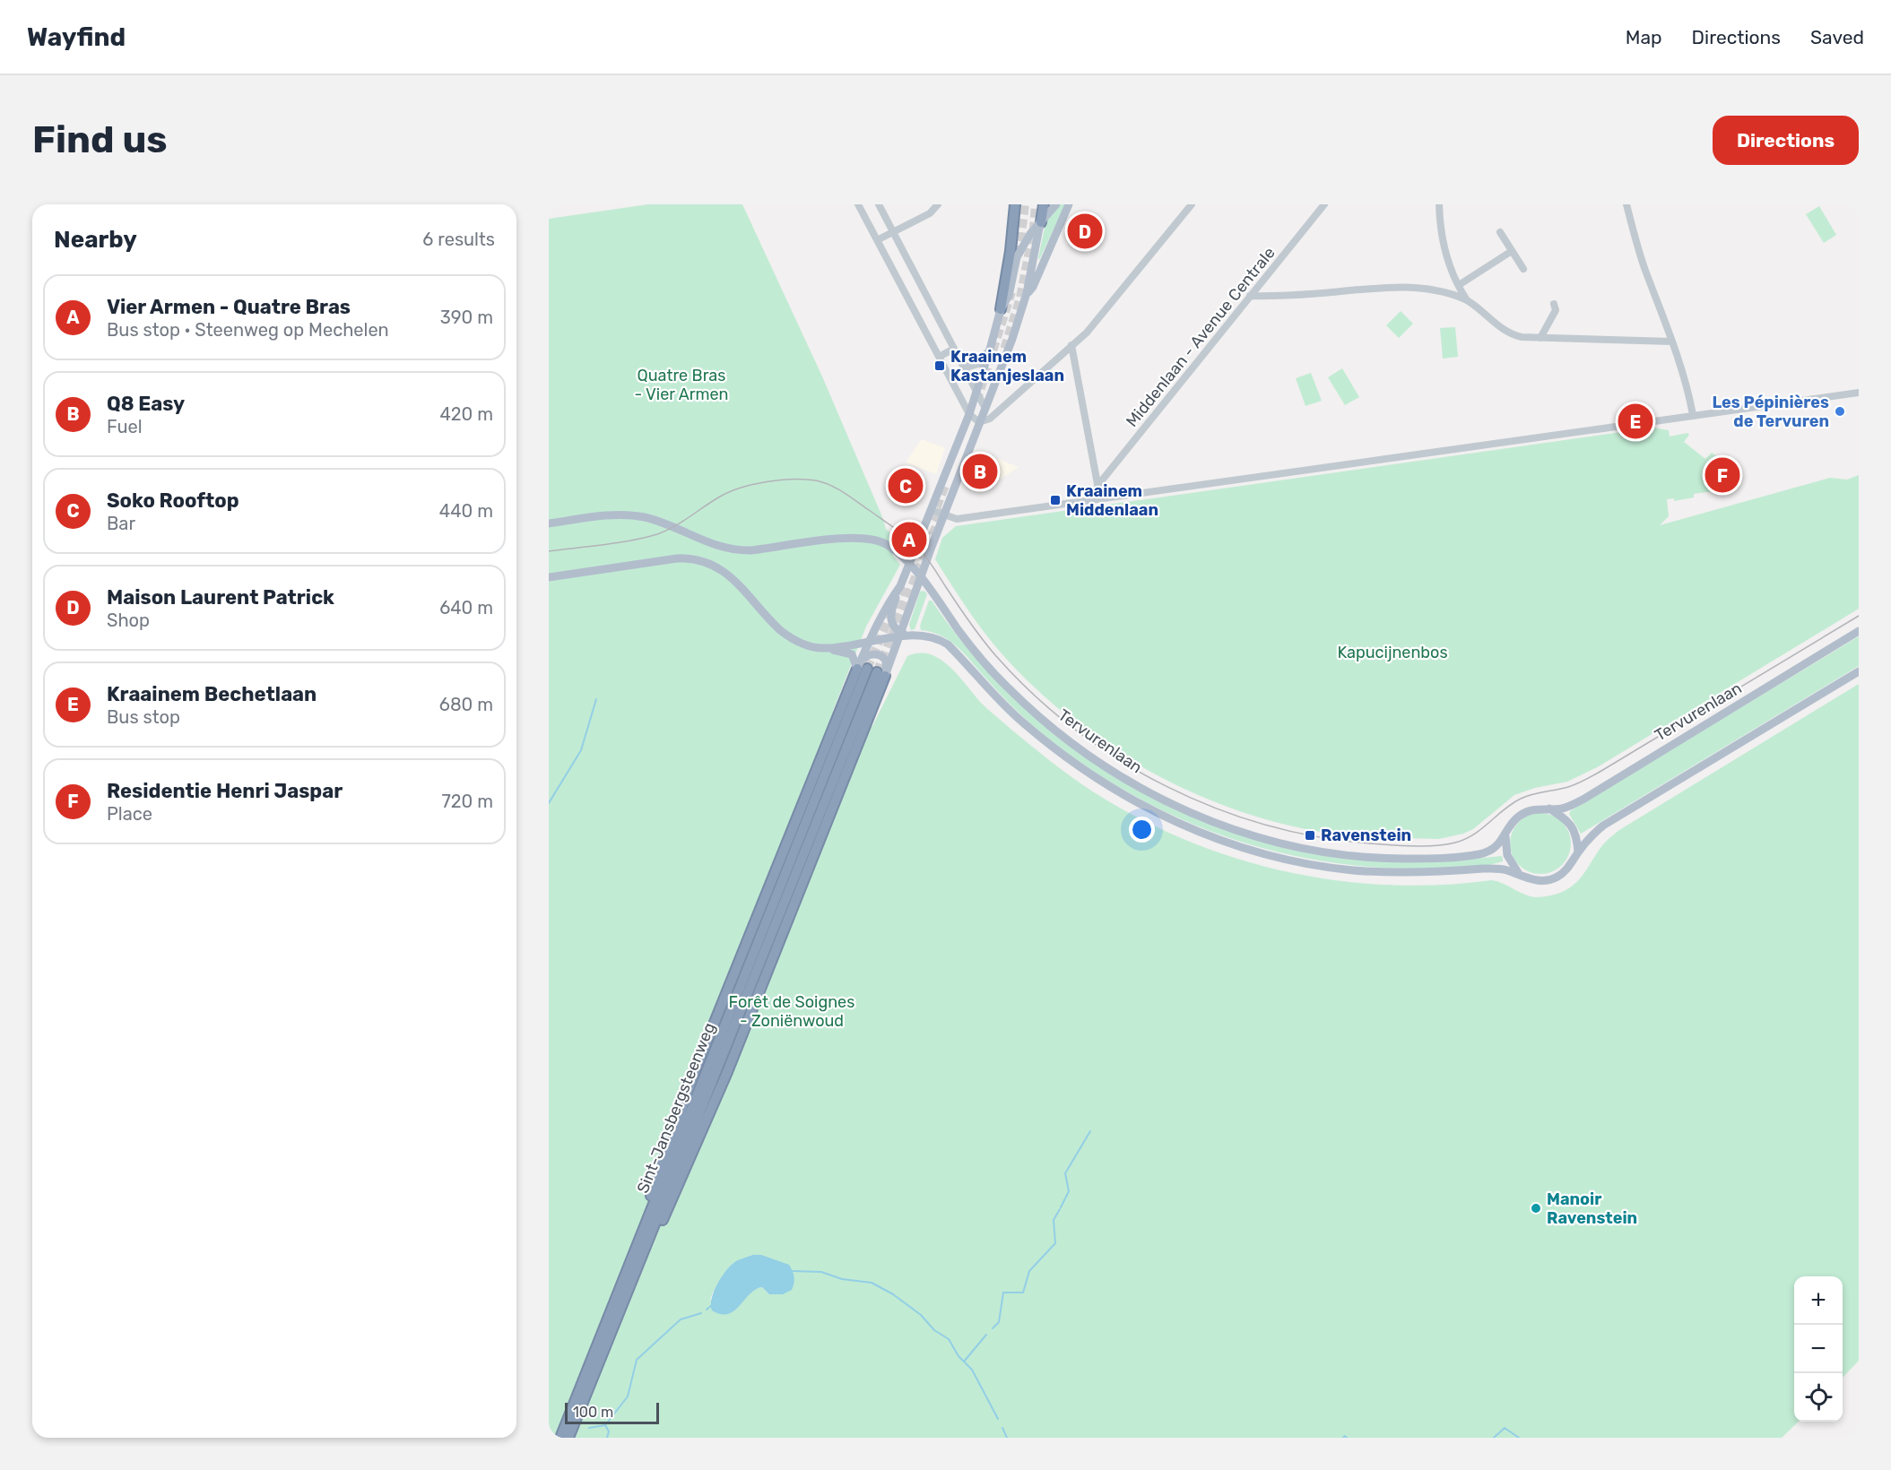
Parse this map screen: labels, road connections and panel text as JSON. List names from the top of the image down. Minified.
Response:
{"streets":{"highway":["Sint-Jansbergsteenweg"],"main road":["Tervurenlaan"],"street":["Middenlaan - Avenue Centrale"]},"parks":["Quatre Bras - Vier Armen","Kapucijnenbos","Forêt de Soignes - Zoniënwoud"],"places":{"transit":["Kraainem Kastanjeslaan","Kraainem Middenlaan","Ravenstein"],"other":["Les Pépinières de Tervuren","Manoir Ravenstein"]},"scale_bar":"100 m","page":{"header":"Wayfind","nav":["Map","Directions","Saved"],"buttons":"Directions","title":"Find us","heading":["Nearby","6 results"],"pins":["D","E","B","F","C","A"],"list":[{"mark":"A","name":"Vier Armen - Quatre Bras","note":"Bus stop · Steenweg op Mechelen","value":"390 m"},{"mark":"B","name":"Q8 Easy","note":"Fuel","value":"420 m"},{"mark":"C","name":"Soko Rooftop","note":"Bar","value":"440 m"},{"mark":"D","name":"Maison Laurent Patrick","note":"Shop","value":"640 m"},{"mark":"E","name":"Kraainem Bechetlaan","note":"Bus stop","value":"680 m"},{"mark":"F","name":"Residentie Henri Jaspar","note":"Place","value":"720 m"}],"map_buttons":["+","−"],"scale":"100 m"}}
